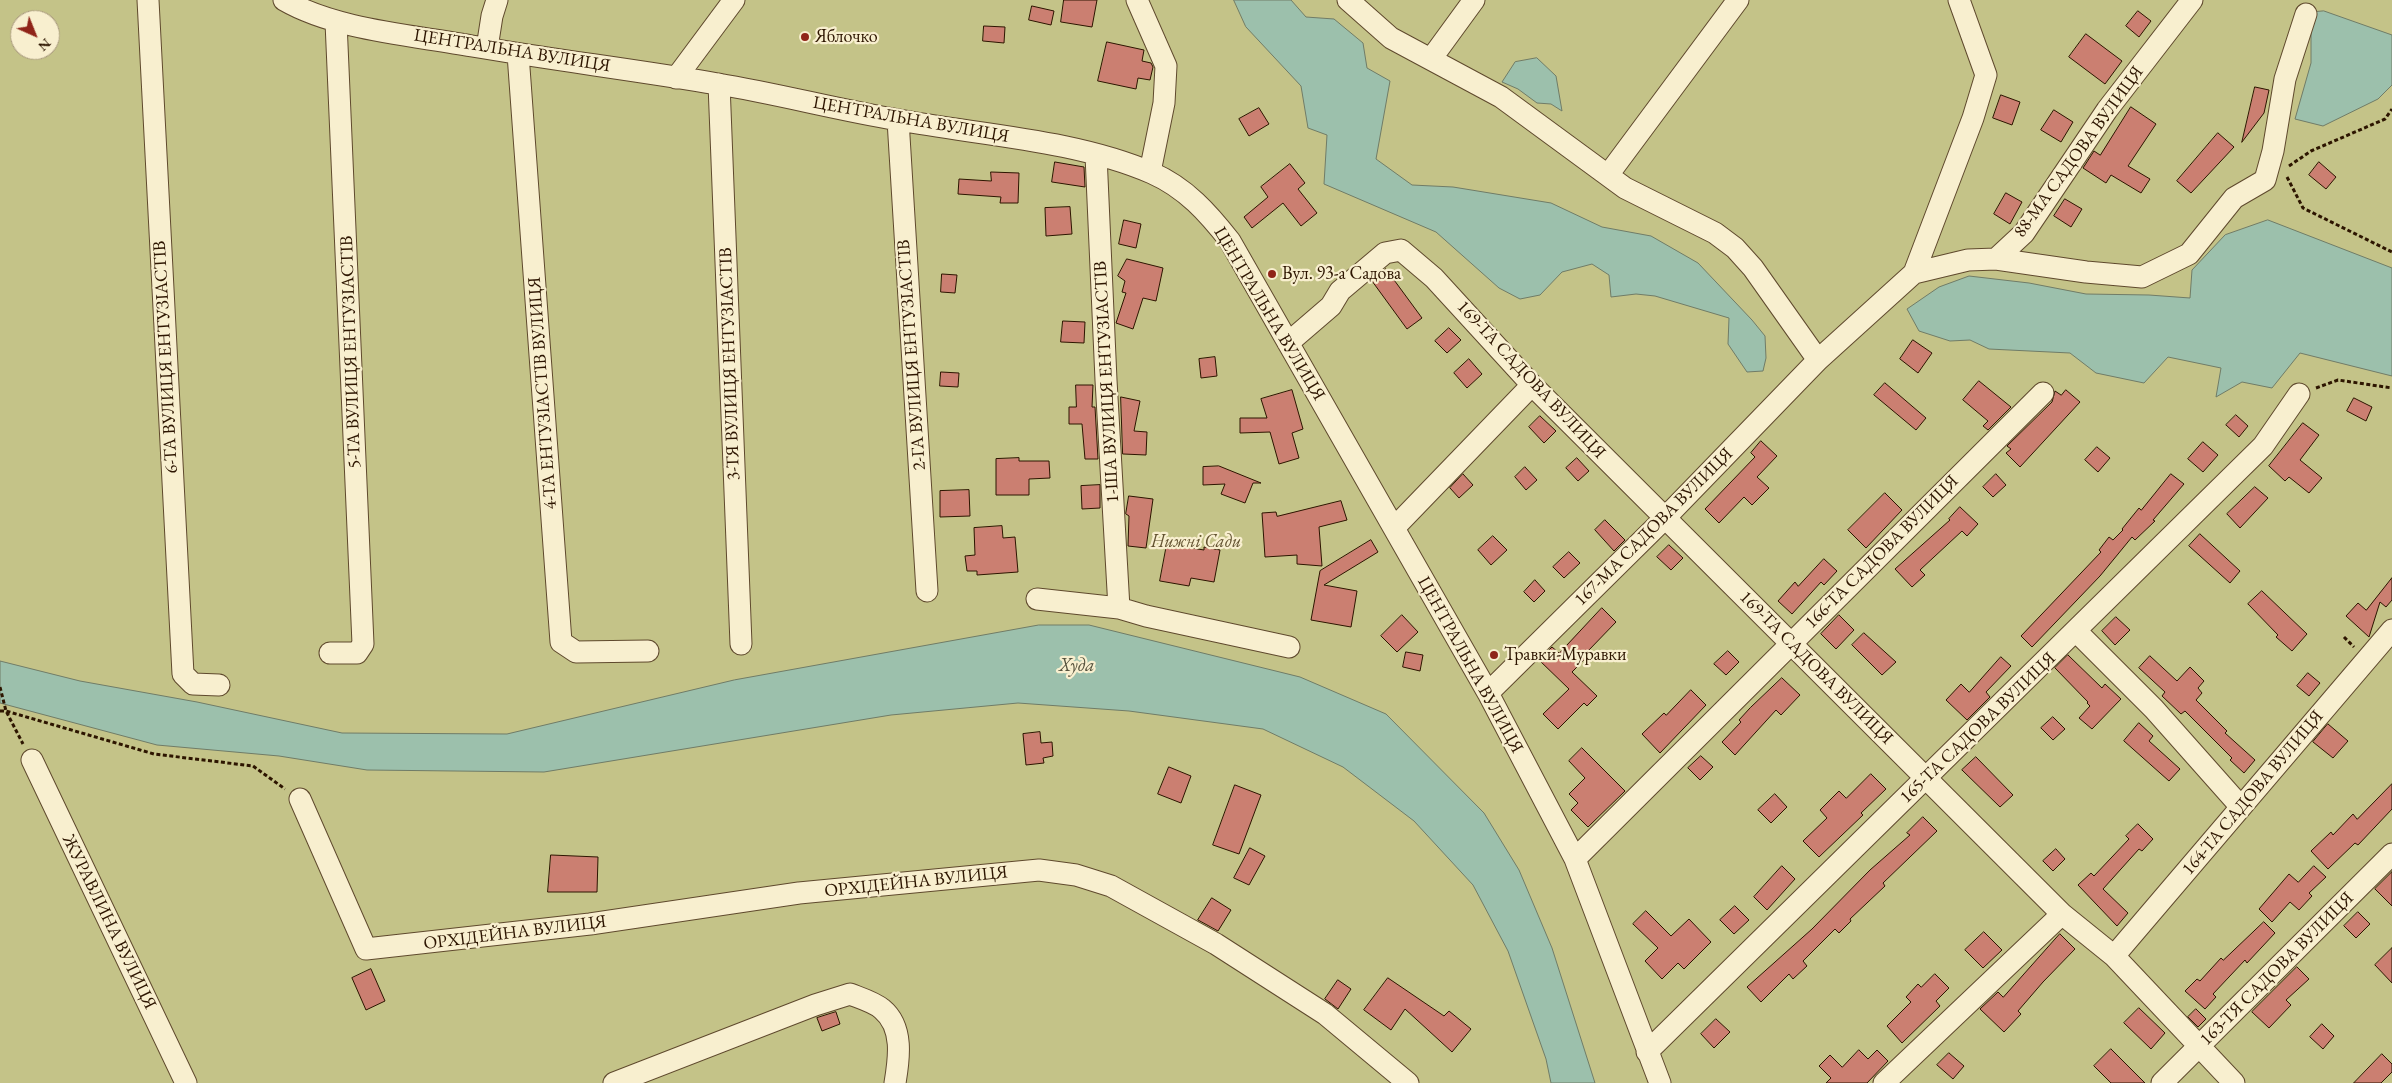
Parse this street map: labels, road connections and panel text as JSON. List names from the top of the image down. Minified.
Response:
{"streets":{"street":["ЦЕНТРАЛЬНА ВУЛИЦЯ","88-МА САДОВА ВУЛИЦЯ","5-ТА ВУЛИЦЯ ЕНТУЗІАСТІВ","2-ГА ВУЛИЦЯ ЕНТУЗІАСТІВ","6-ТА ВУЛИЦЯ ЕНТУЗІАСТІВ","3-ТЯ ВУЛИЦЯ ЕНТУЗІАСТІВ","169-ТА САДОВА ВУЛИЦЯ","1-ША ВУЛИЦЯ ЕНТУЗІАСТІВ","4-ТА ЕНТУЗІАСТІВ ВУЛИЦЯ","167-МА САДОВА ВУЛИЦЯ","166-ТА САДОВА ВУЛИЦЯ","165-ТА САДОВА ВУЛИЦЯ","164-ТА САДОВА ВУЛИЦЯ","ОРХІДЕЙНА ВУЛИЦЯ","ЖУРАВЛИНА ВУЛИЦЯ","163-ТЯ САДОВА ВУЛИЦЯ"]},"crossings":[["ЦЕНТРАЛЬНА ВУЛИЦЯ","5-ТА ВУЛИЦЯ ЕНТУЗІАСТІВ"],["ЦЕНТРАЛЬНА ВУЛИЦЯ","2-ГА ВУЛИЦЯ ЕНТУЗІАСТІВ"],["ЦЕНТРАЛЬНА ВУЛИЦЯ","3-ТЯ ВУЛИЦЯ ЕНТУЗІАСТІВ"],["ЦЕНТРАЛЬНА ВУЛИЦЯ","169-ТА САДОВА ВУЛИЦЯ"],["ЦЕНТРАЛЬНА ВУЛИЦЯ","1-ША ВУЛИЦЯ ЕНТУЗІАСТІВ"],["ЦЕНТРАЛЬНА ВУЛИЦЯ","4-ТА ЕНТУЗІАСТІВ ВУЛИЦЯ"],["ЦЕНТРАЛЬНА ВУЛИЦЯ","167-МА САДОВА ВУЛИЦЯ"],["ЦЕНТРАЛЬНА ВУЛИЦЯ","166-ТА САДОВА ВУЛИЦЯ"],["ЦЕНТРАЛЬНА ВУЛИЦЯ","165-ТА САДОВА ВУЛИЦЯ"],["169-ТА САДОВА ВУЛИЦЯ","167-МА САДОВА ВУЛИЦЯ"],["169-ТА САДОВА ВУЛИЦЯ","166-ТА САДОВА ВУЛИЦЯ"],["169-ТА САДОВА ВУЛИЦЯ","165-ТА САДОВА ВУЛИЦЯ"],["169-ТА САДОВА ВУЛИЦЯ","164-ТА САДОВА ВУЛИЦЯ"],["169-ТА САДОВА ВУЛИЦЯ","163-ТЯ САДОВА ВУЛИЦЯ"]],"water":["Худа"],"parks":["Нижні Сади"],"places":["Яблочко","Вул. 93-а Садова","Травки-Муравки"],"north":"bottom right"}
